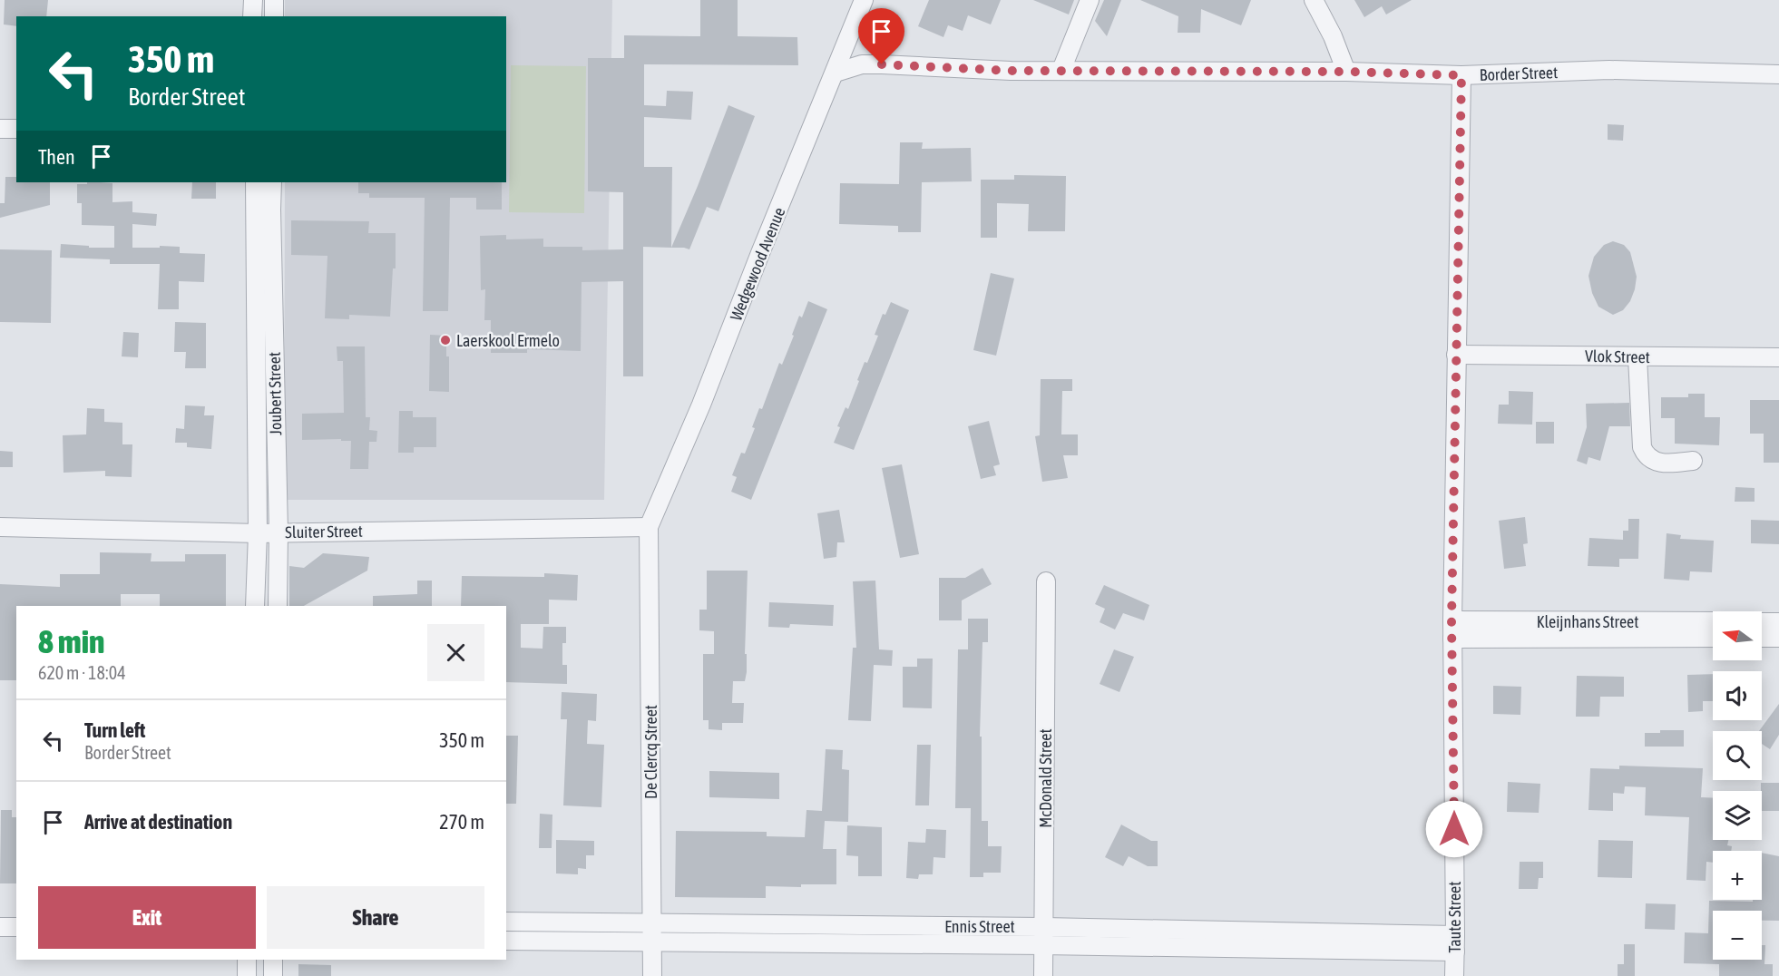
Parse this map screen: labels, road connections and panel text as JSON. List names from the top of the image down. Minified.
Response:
{"streets":{"street":["Border Street","Wedgewood Avenue","Vlok Street","Joubert Street","Sluiter Street","Kleijnhans Street","De Clercq Street","McDonald Street","Taute Street","Ennis Street"]},"crossings":[["Border Street","Wedgewood Avenue"],["Border Street","Taute Street"],["Wedgewood Avenue","Sluiter Street"],["Wedgewood Avenue","De Clercq Street"],["Vlok Street","Taute Street"],["Joubert Street","Sluiter Street"],["Sluiter Street","De Clercq Street"],["Kleijnhans Street","Taute Street"],["De Clercq Street","Ennis Street"],["McDonald Street","Ennis Street"],["Taute Street","Ennis Street"]],"places":["Laerskool Ermelo"],"north":"left","page":{"turn":["350 m","Border Street"],"then":"Then","heading":["8 min","620 m · 18:04"],"map_buttons":["+","−"],"list":[{"name":"Turn left","note":"Border Street","value":"350 m"},{"name":"Arrive at destination","value":"270 m"}],"buttons":["Exit","Share"]}}
